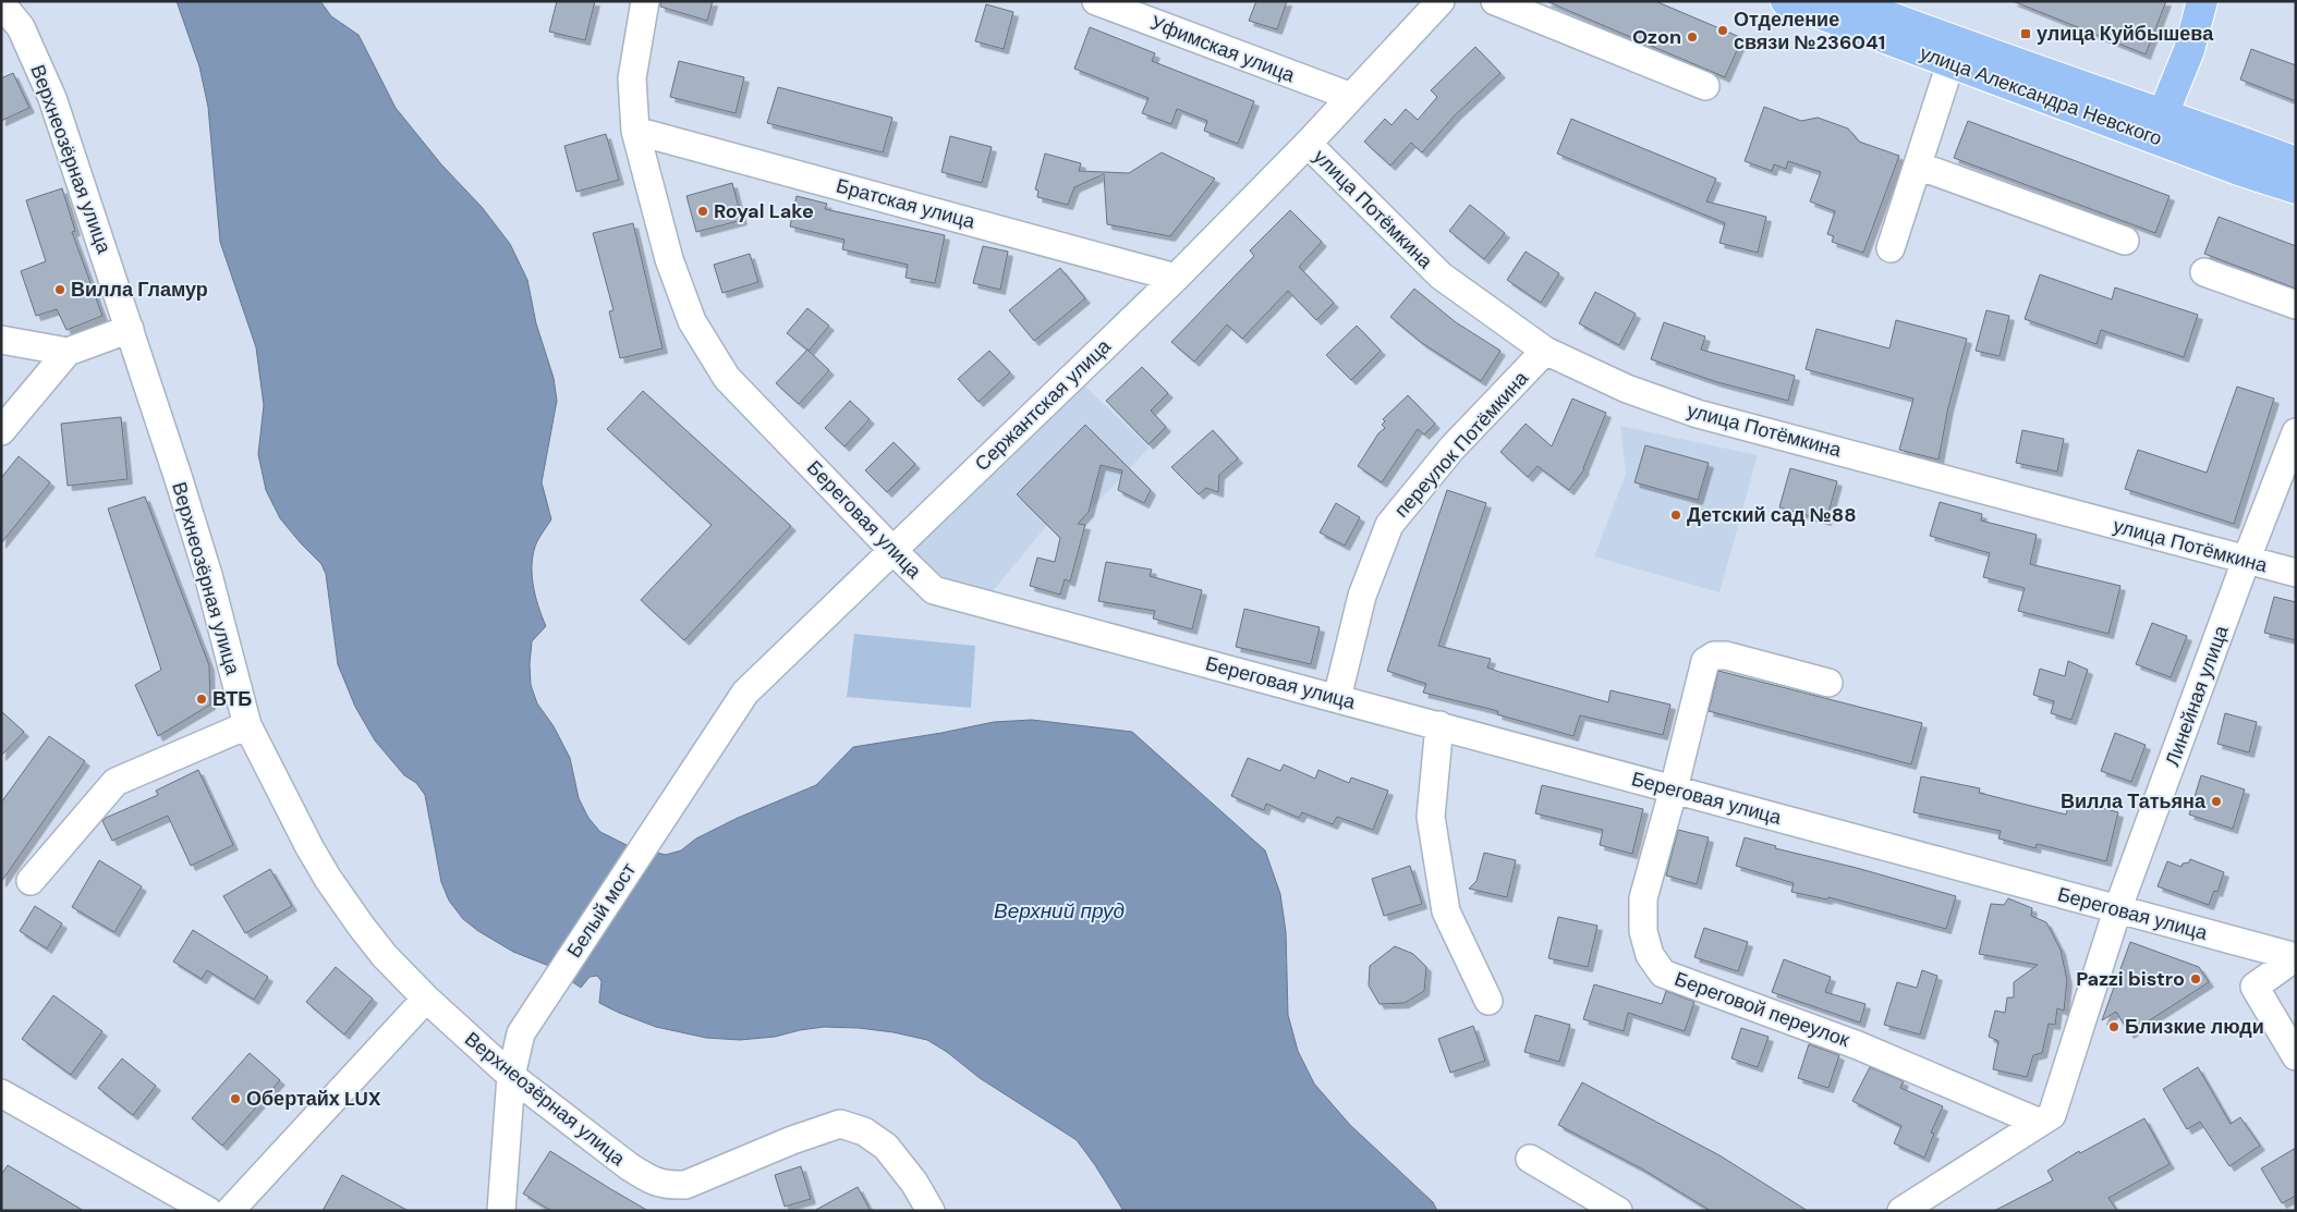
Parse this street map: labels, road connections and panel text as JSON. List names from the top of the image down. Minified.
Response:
{"streets":{"main road":["улица Александра Невского"],"street":["Уфимская улица","Верхнеозёрная улица","Братская улица","улица Потёмкина","Сержантская улица","переулок Потёмкина","Береговая улица","Линейная улица","Белый мост","Береговой переулок"]},"crossings":[["Уфимская улица","Сержантская улица"],["Верхнеозёрная улица","Белый мост"],["Братская улица","Сержантская улица"],["Братская улица","Береговая улица"],["улица Потёмкина","Сержантская улица"],["улица Потёмкина","переулок Потёмкина"],["улица Потёмкина","Линейная улица"],["Сержантская улица","Береговая улица"],["Сержантская улица","Белый мост"],["переулок Потёмкина","Береговая улица"],["Береговая улица","Линейная улица"],["Береговая улица","Береговой переулок"],["Линейная улица","Береговой переулок"]],"water":["Верхний пруд"],"places":{"other":["Отделение связи №236041","Ozon","Royal Lake","Вилла Гламур","Детский сад №88","ВТБ","Вилла Татьяна","Pazzi bistro","Близкие люди","Обертайх LUX"],"transit":["улица Куйбышева"]}}
